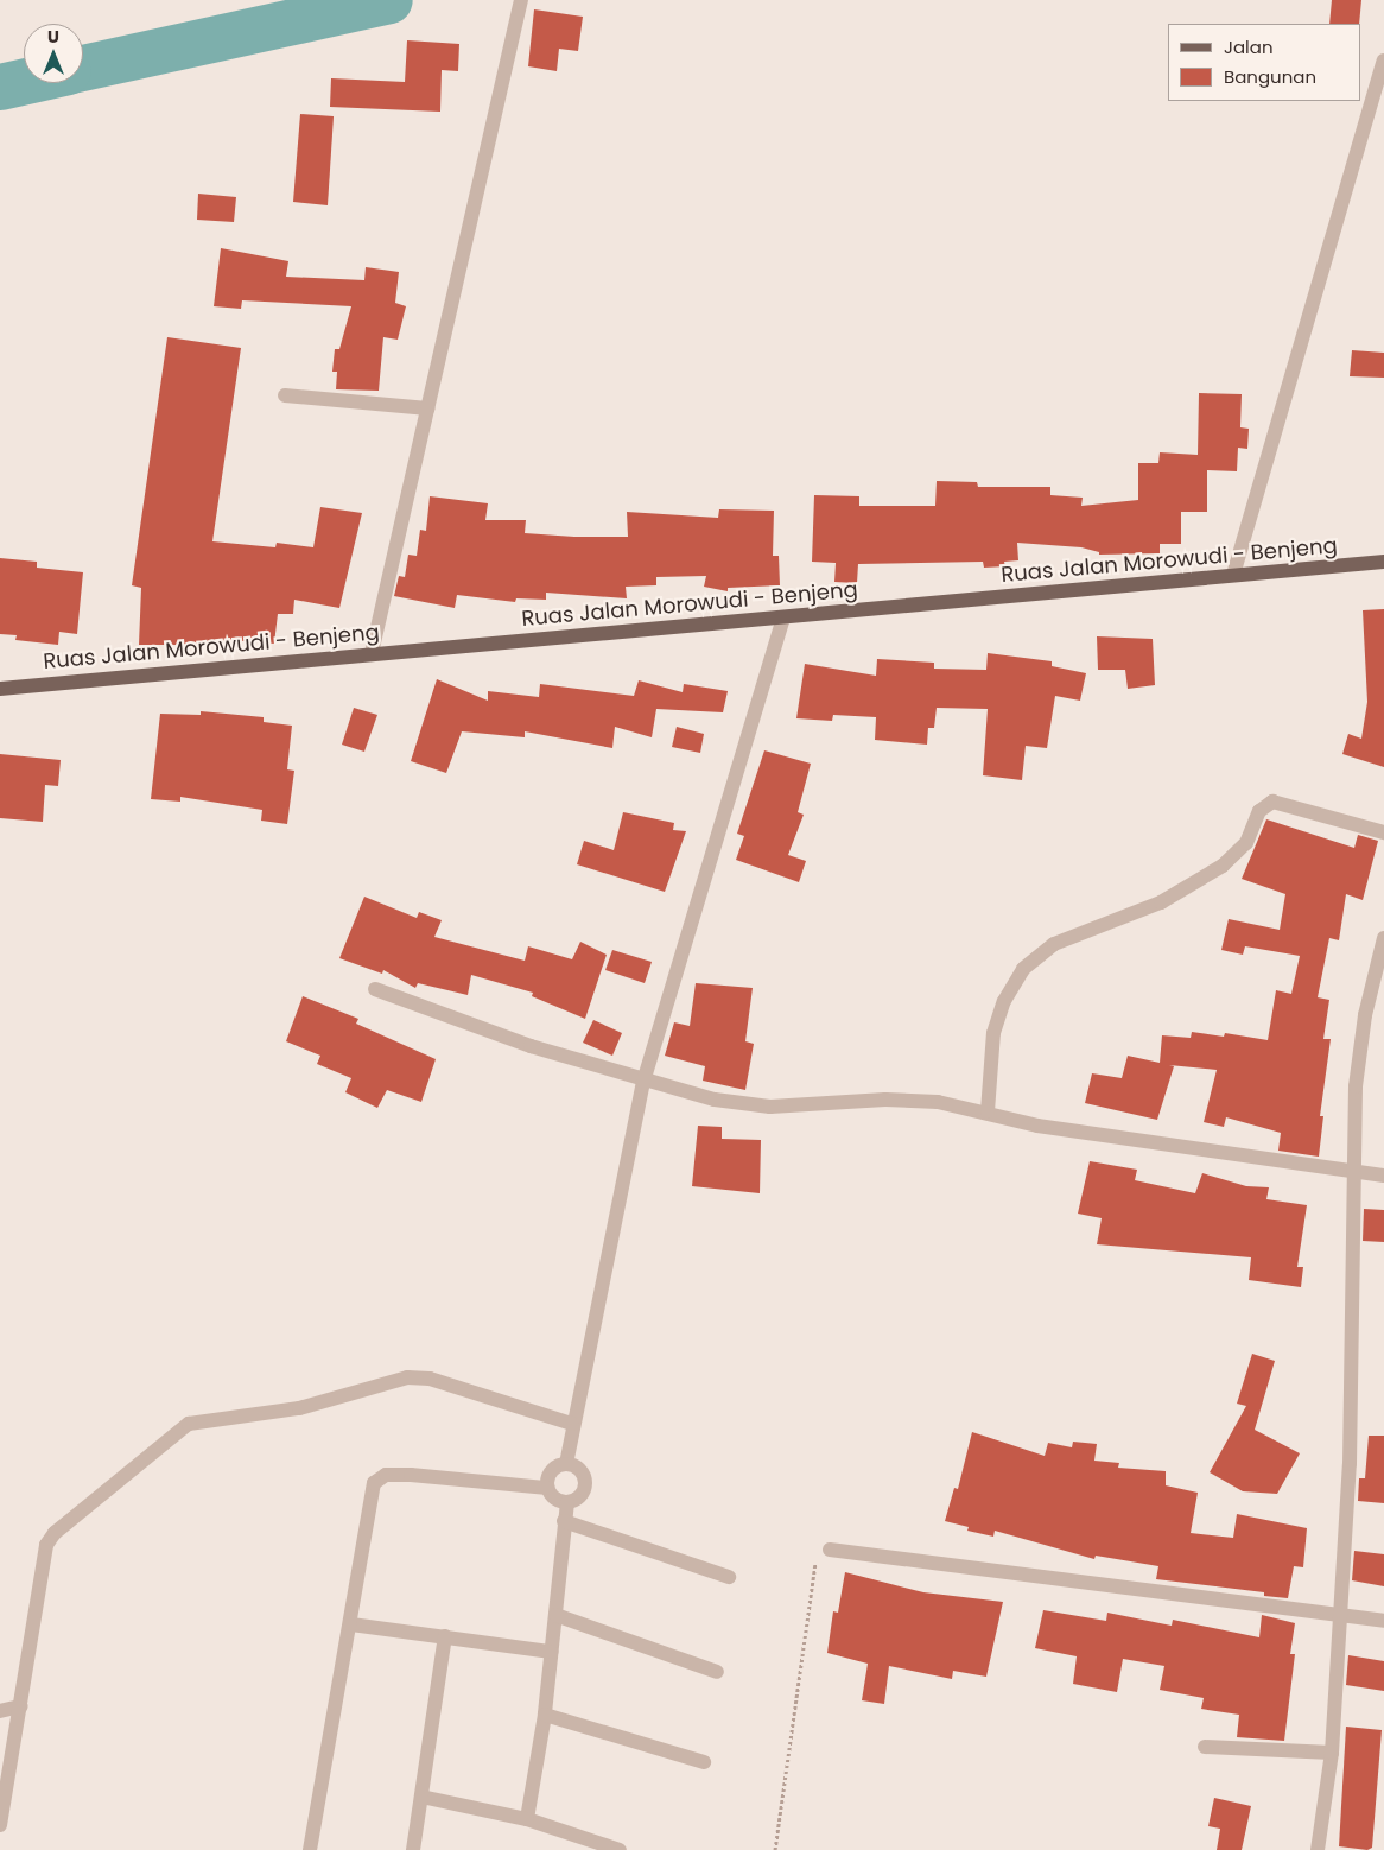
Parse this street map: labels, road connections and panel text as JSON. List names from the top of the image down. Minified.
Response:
{"streets":{"main road":["Ruas Jalan Morowudi - Benjeng"]},"legend":["Jalan","Bangunan"],"north":"top"}
